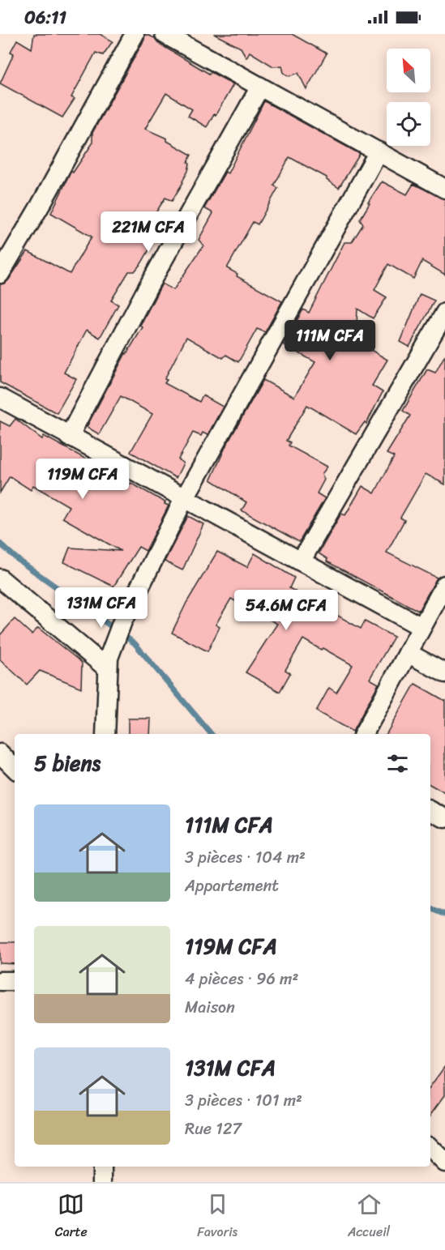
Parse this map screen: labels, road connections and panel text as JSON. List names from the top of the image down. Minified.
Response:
{"north":"top left","page":{"status":"06:11","price":["221M CFA","111M CFA","119M CFA","131M CFA","54.6M CFA"],"heading":"5 biens","list":[{"name":"111M CFA","note":"3 pièces · 104 m² · Appartement"},{"name":"119M CFA","note":"4 pièces · 96 m² · Maison"},{"name":"131M CFA","note":"3 pièces · 101 m² · Rue 127"}],"tabs":["Carte","Favoris","Accueil"]}}
